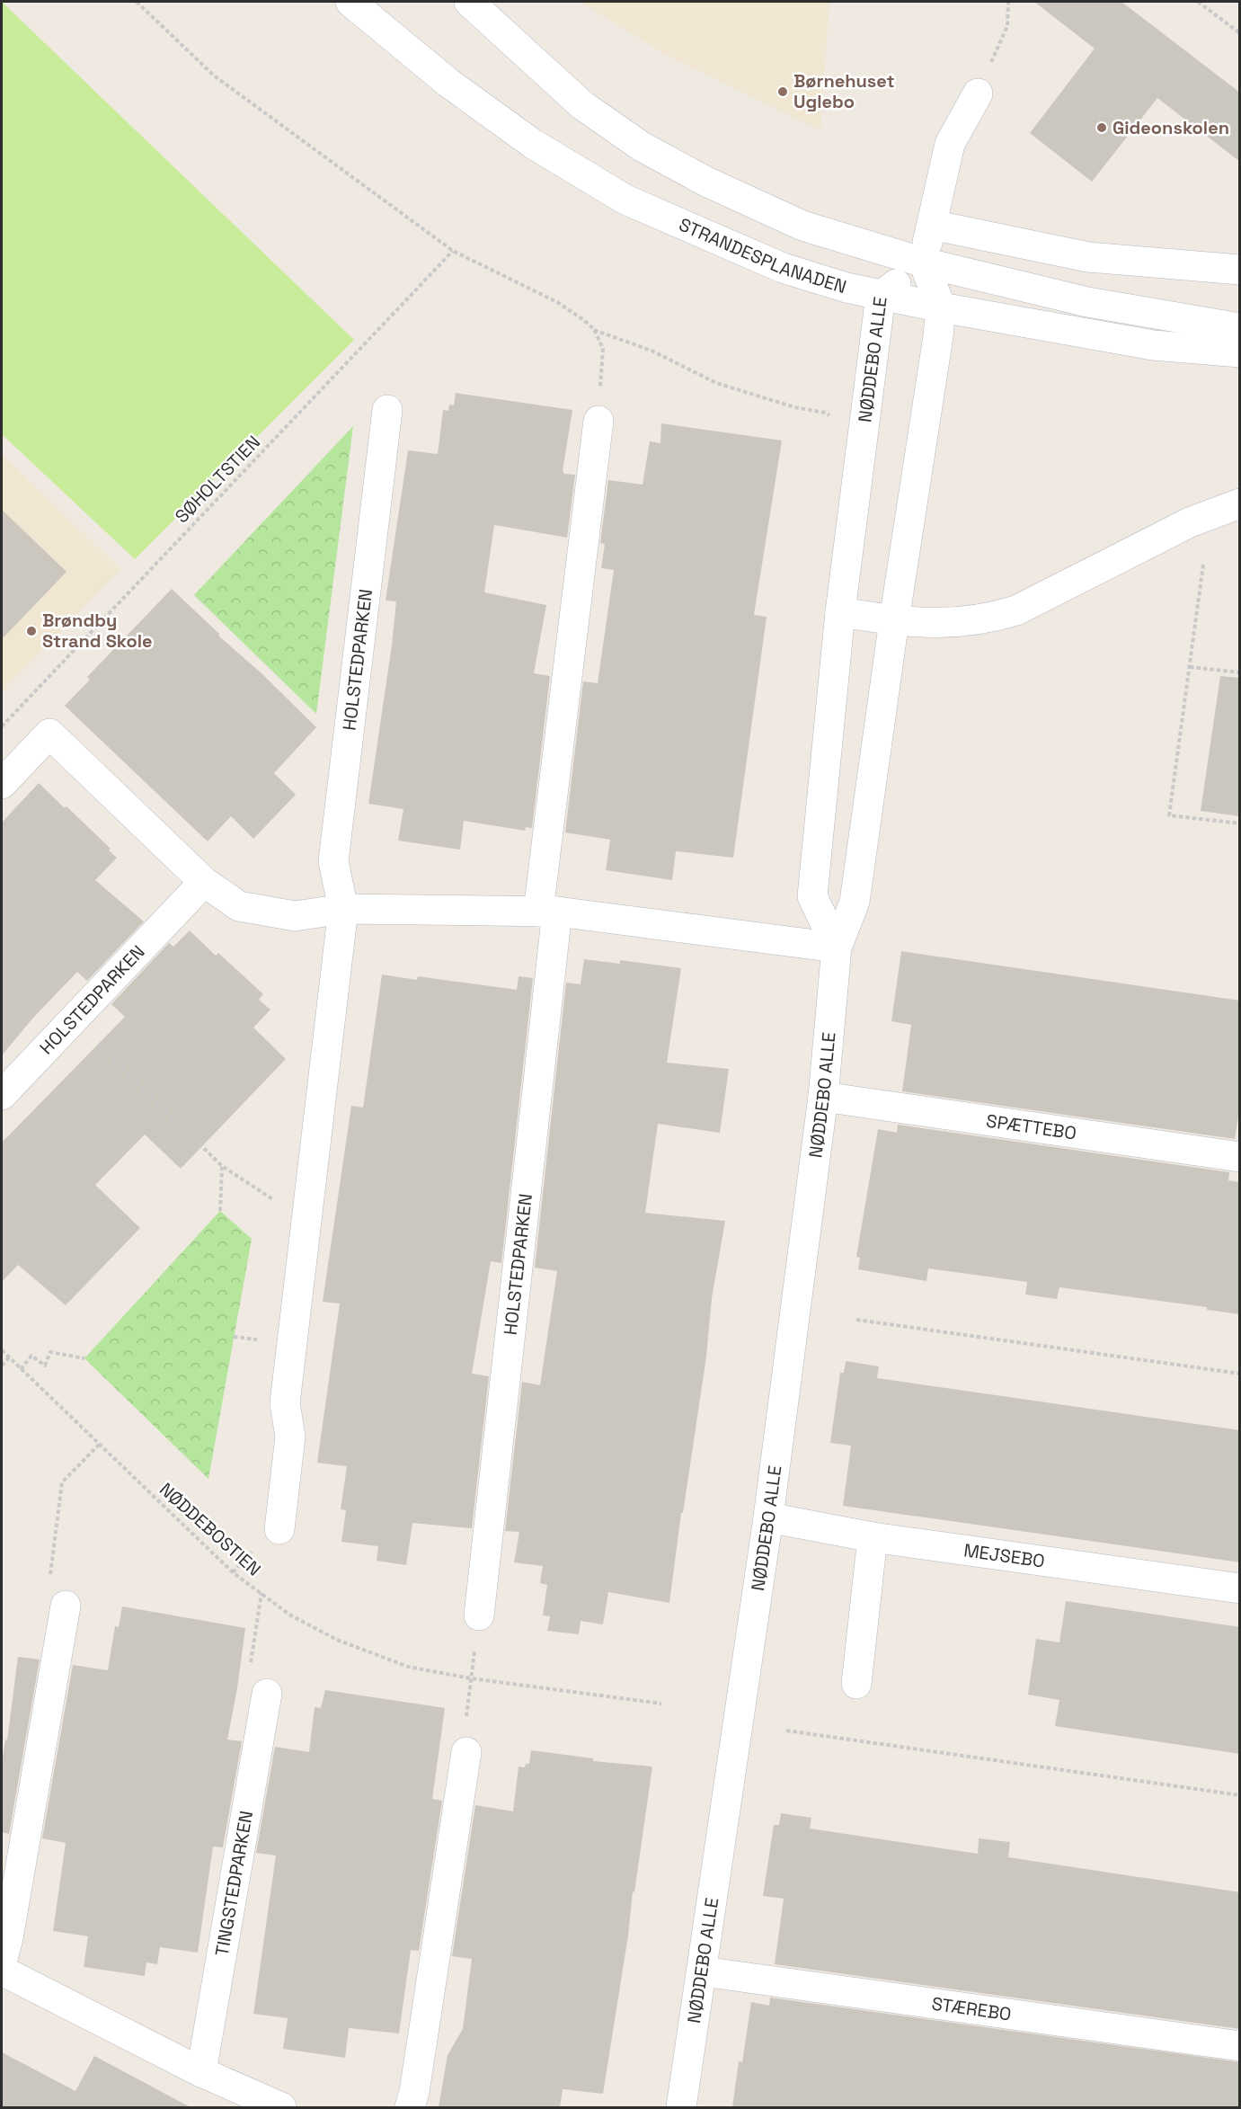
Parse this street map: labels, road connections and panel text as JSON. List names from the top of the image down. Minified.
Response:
{"streets":{"street":["STRANDESPLANADEN","NØDDEBO ALLE","HOLSTEDPARKEN","SPÆTTEBO","MEJSEBO","TINGSTEDPARKEN","STÆREBO"],"path":["SØHOLTSTIEN","NØDDEBOSTIEN"]},"crossings":[["STRANDESPLANADEN","NØDDEBO ALLE"],["NØDDEBO ALLE","SPÆTTEBO"],["NØDDEBO ALLE","MEJSEBO"],["NØDDEBO ALLE","STÆREBO"]],"places":["Børnehuset Uglebo","Gideonskolen","Brøndby Strand Skole"]}
